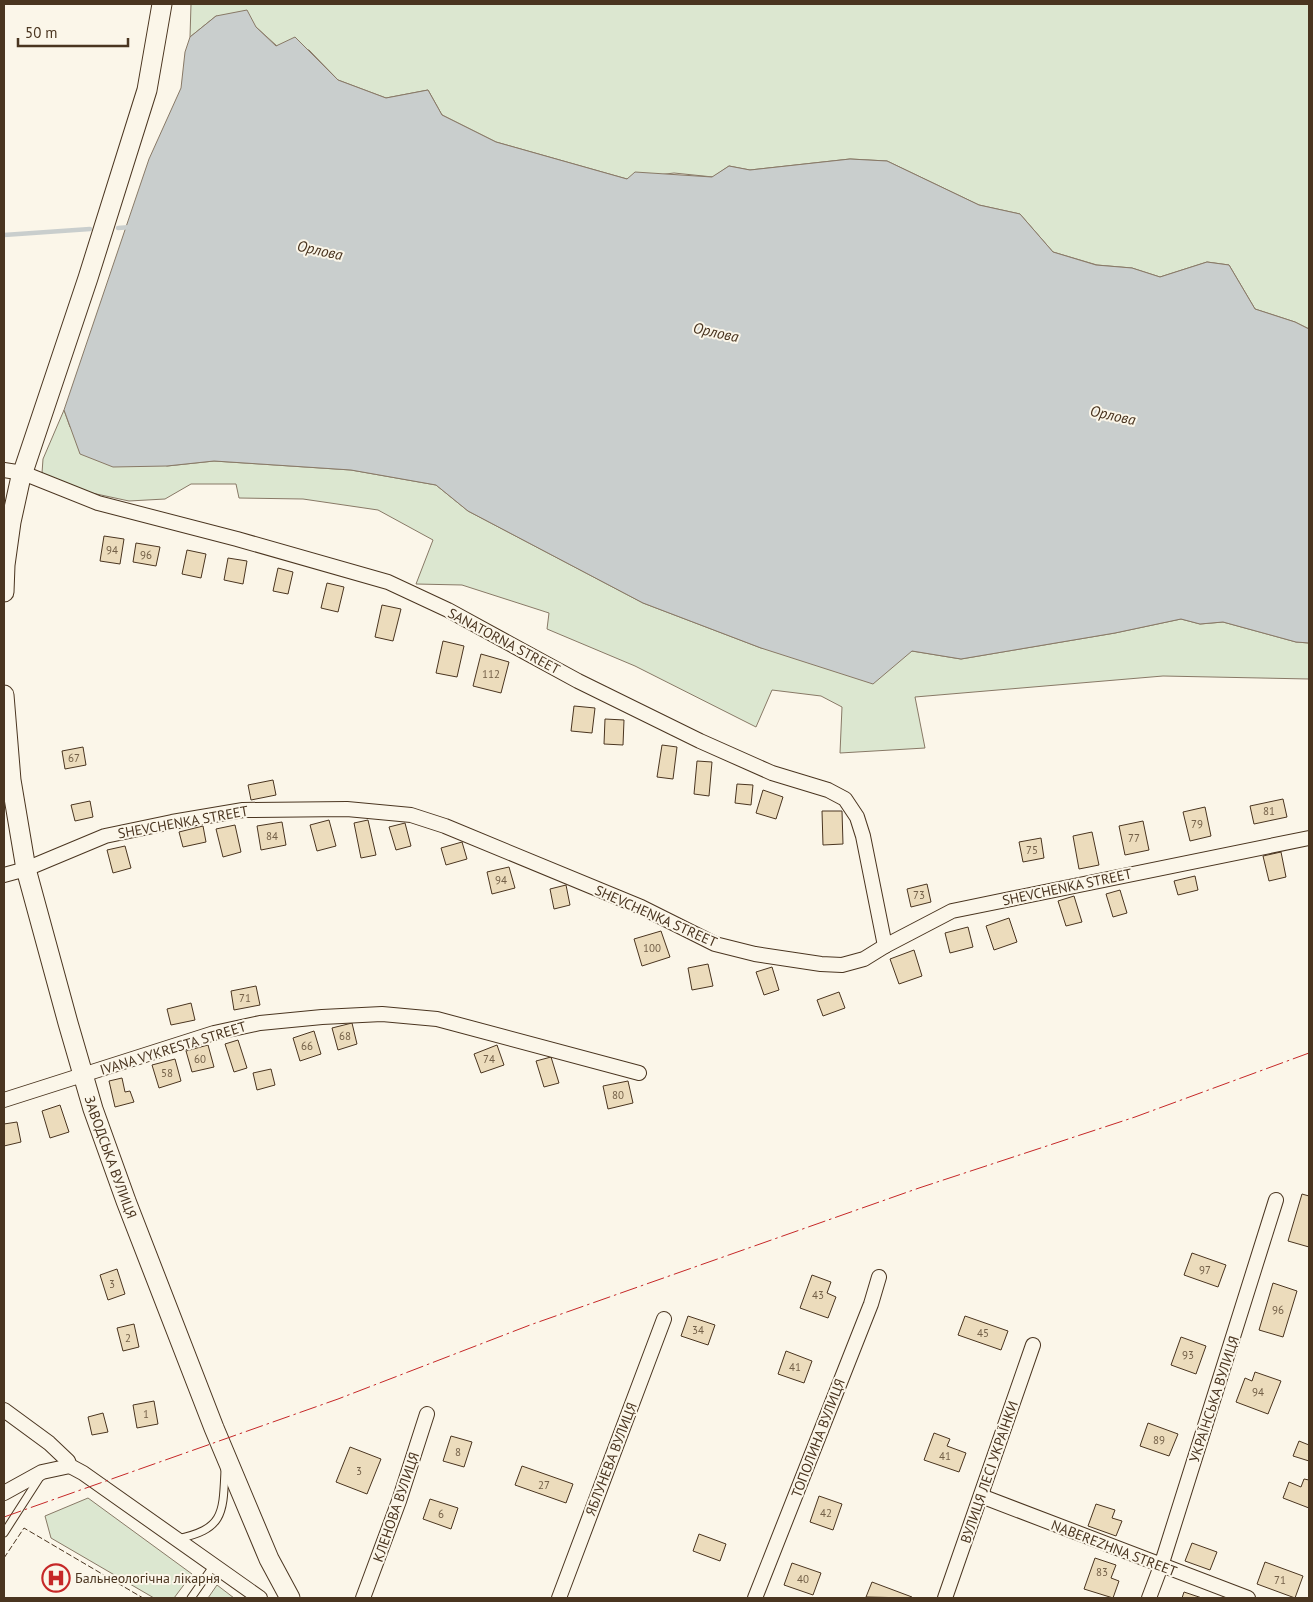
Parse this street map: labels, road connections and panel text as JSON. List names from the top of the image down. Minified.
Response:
{"streets":{"street":["SANATORNA STREET","SHEVCHENKA STREET","IVANA VYKRESTA STREET","ЗАВОДСЬКА ВУЛИЦЯ","УКРАЇНСЬКА ВУЛИЦЯ","ТОПОЛИНА ВУЛИЦЯ","ЯБЛУНЕВА ВУЛИЦЯ","ВУЛИЦЯ ЛЕСІ УКРАЇНКИ","КЛЕНОВА ВУЛИЦЯ","NABEREZHNA STREET"]},"crossings":[["SANATORNA STREET","SHEVCHENKA STREET"],["SHEVCHENKA STREET","ЗАВОДСЬКА ВУЛИЦЯ"],["IVANA VYKRESTA STREET","ЗАВОДСЬКА ВУЛИЦЯ"],["УКРАЇНСЬКА ВУЛИЦЯ","NABEREZHNA STREET"],["ВУЛИЦЯ ЛЕСІ УКРАЇНКИ","NABEREZHNA STREET"]],"water":["Орлова"],"places":{"hospital":["Бальнеологічна лікарня"]},"house_numbers":["94","96","112","67","81","79","84","77","75","94","73","100","71","68","66","60","74","58","80","97","3","43","96","34","45","2","93","41","94","1","89","8","41","3","27","42","6","83","40","71"],"scale_bar":"50 m"}
